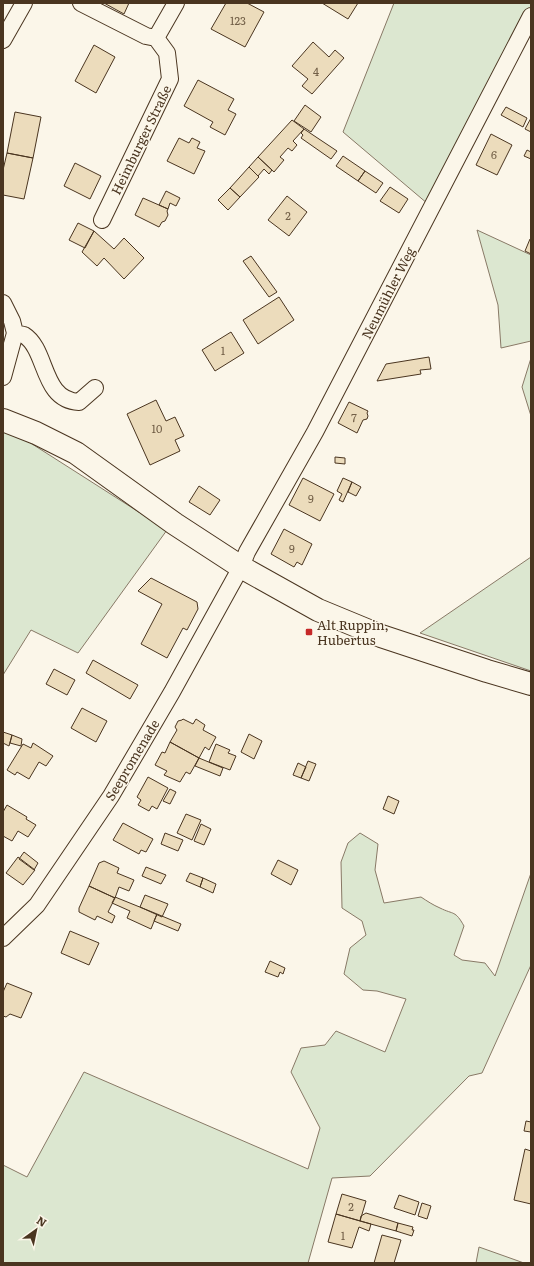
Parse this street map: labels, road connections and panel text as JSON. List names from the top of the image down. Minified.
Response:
{"streets":{"street":["Heimburger Straße","Neumühler Weg","Seepromenade"]},"crossings":[["Neumühler Weg","Seepromenade"]],"places":{"transit":["Alt Ruppin, Hubertus"]},"house_numbers":["123","4","6","2","1","7","10","9","9","2","1"],"north":"top right"}
